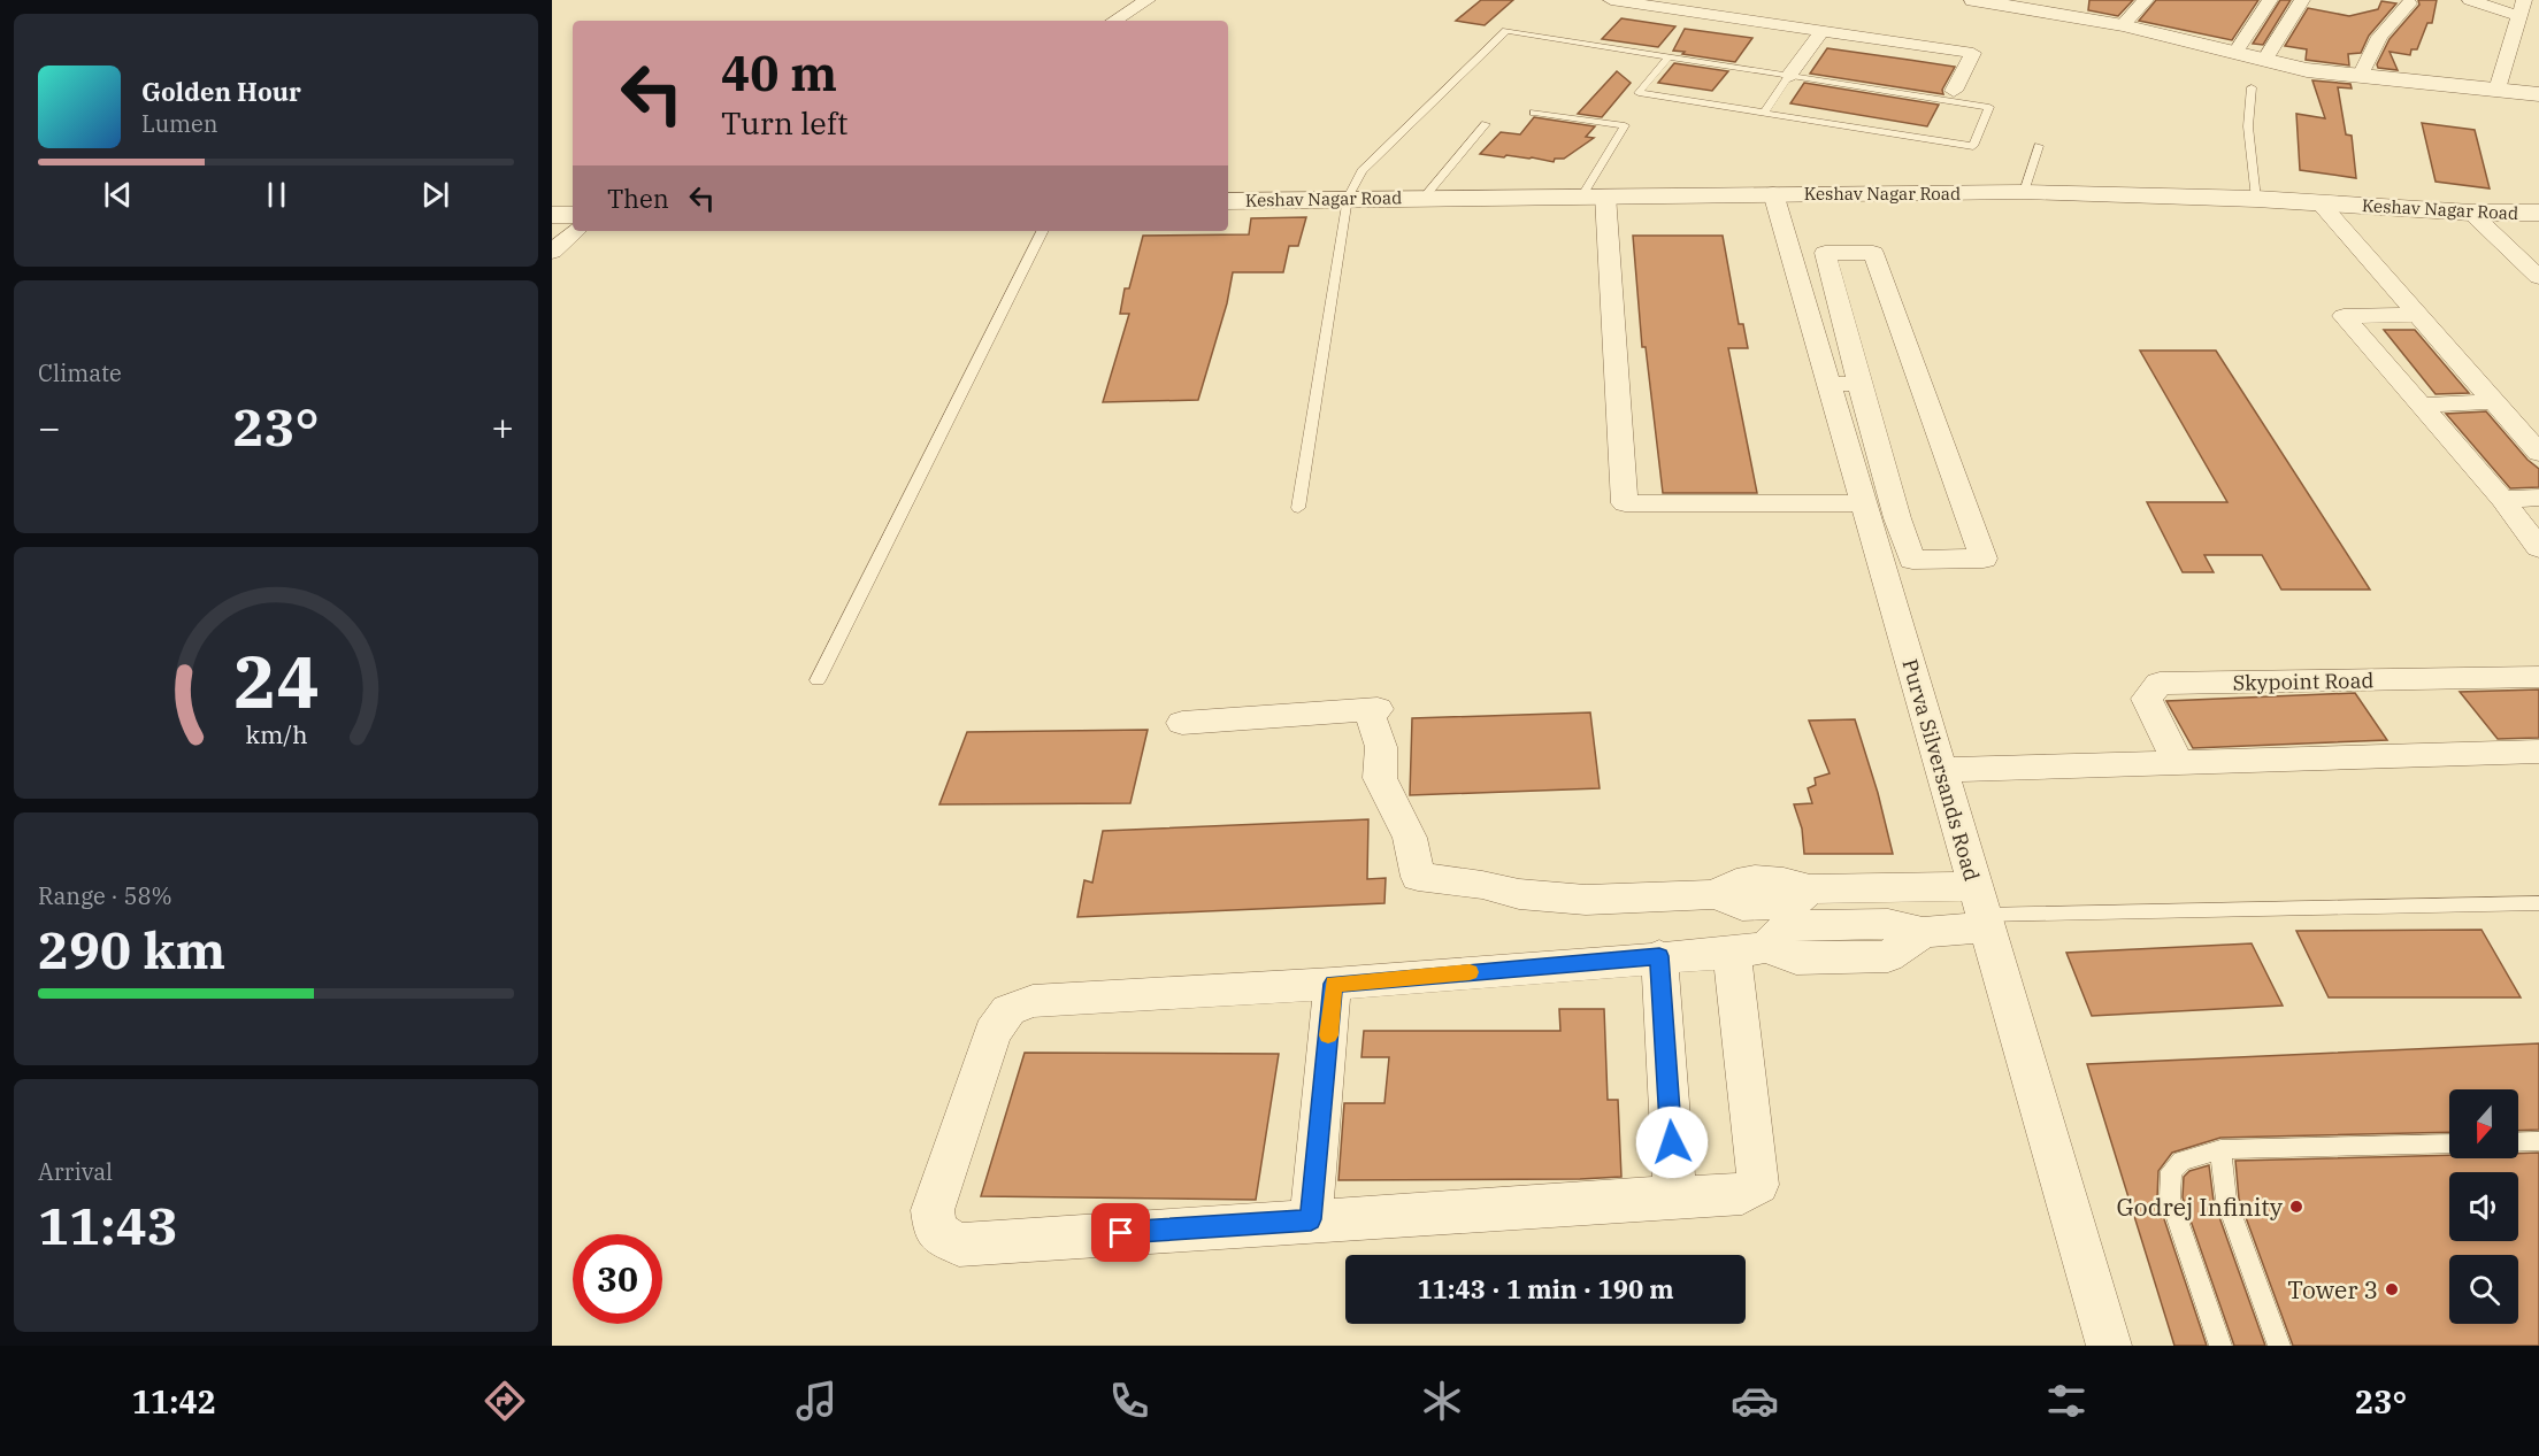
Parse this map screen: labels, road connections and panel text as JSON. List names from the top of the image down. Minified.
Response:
{"streets":{"street":["Keshav Nagar Road","Skypoint Road","Purva Silversands Road"]},"crossings":[["Keshav Nagar Road","Purva Silversands Road"]],"places":["Godrej Infinity","Tower 3"],"north":"bottom","page":{"turn":["40 m","Turn left"],"song":["Golden Hour","Lumen"],"then":"Then","tile":["Climate",["Range · 58%","290 km"],["Arrival","11:43"]],"heat":["−","23°","+"],"limit":"30","trip":"11:43 · 1 min · 190 m","tabs":["11:42","23°"],"gauge":["24","km/h"]}}
